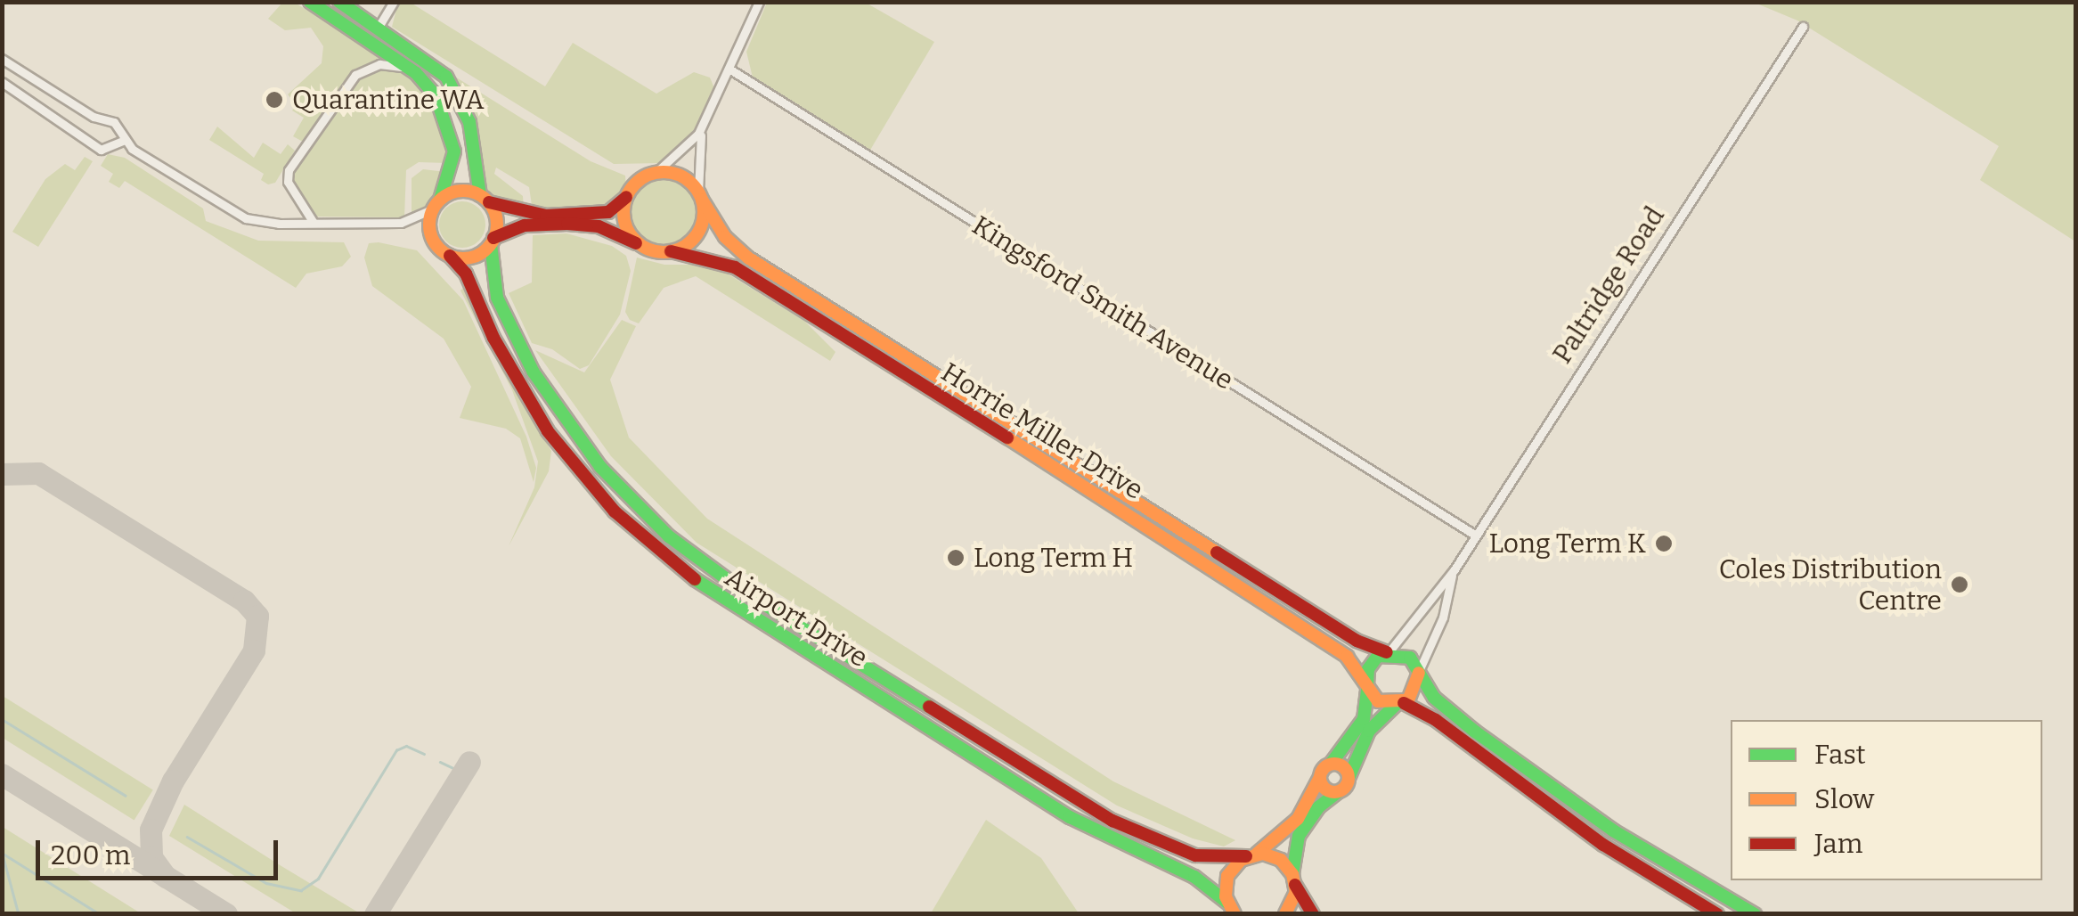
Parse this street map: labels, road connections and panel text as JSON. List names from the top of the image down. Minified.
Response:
{"streets":{"main road":["Horrie Miller Drive","Airport Drive"],"street":["Paltridge Road","Kingsford Smith Avenue"]},"crossings":[["Paltridge Road","Kingsford Smith Avenue"],["Paltridge Road","Horrie Miller Drive"]],"places":["Quarantine WA","Long Term K","Long Term H","Coles Distribution Centre"],"legend":["Fast","Slow","Jam"],"scale_bar":"200 m"}
